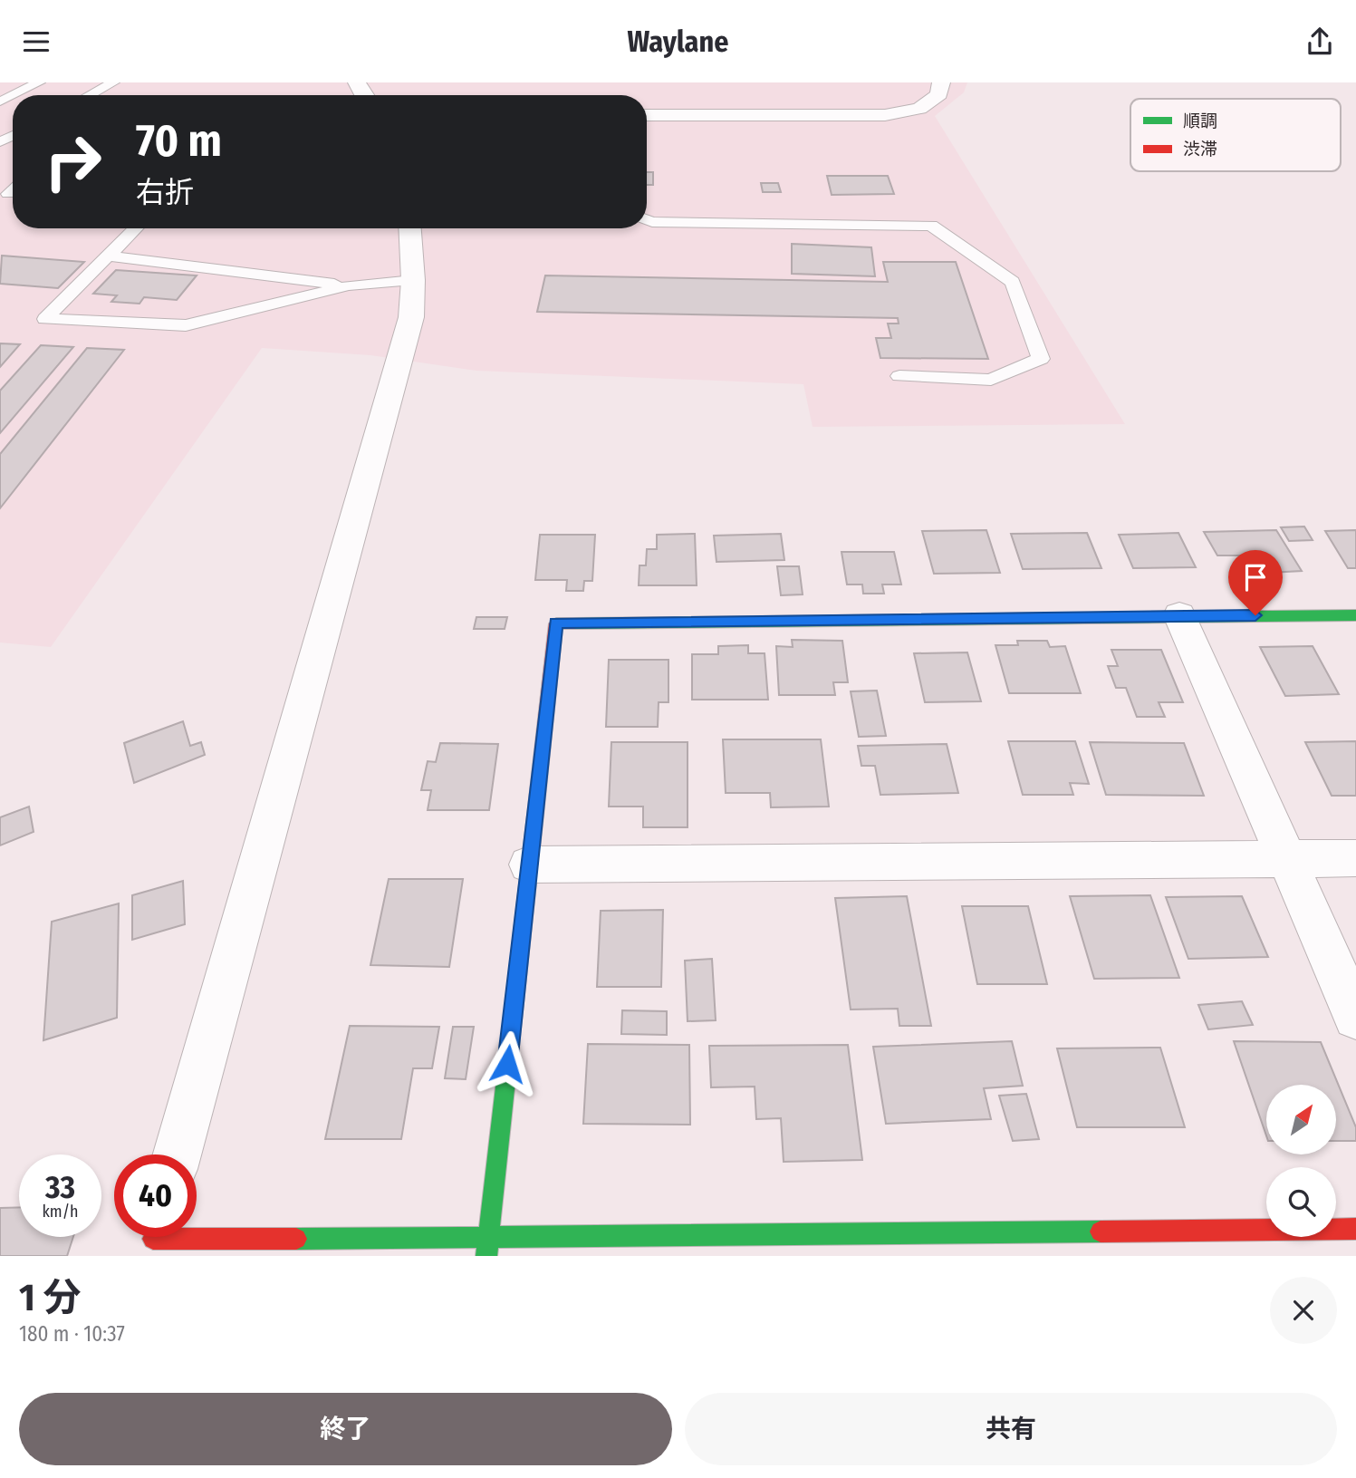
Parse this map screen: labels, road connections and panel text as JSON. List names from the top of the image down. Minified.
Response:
{"legend":["順調","渋滞"],"north":"top right","page":{"header":"Waylane","turn":["70 m","右折"],"speed":"33 km/h","limit":"40","heading":["1 分","180 m · 10:37"],"buttons":["終了","共有"]}}
